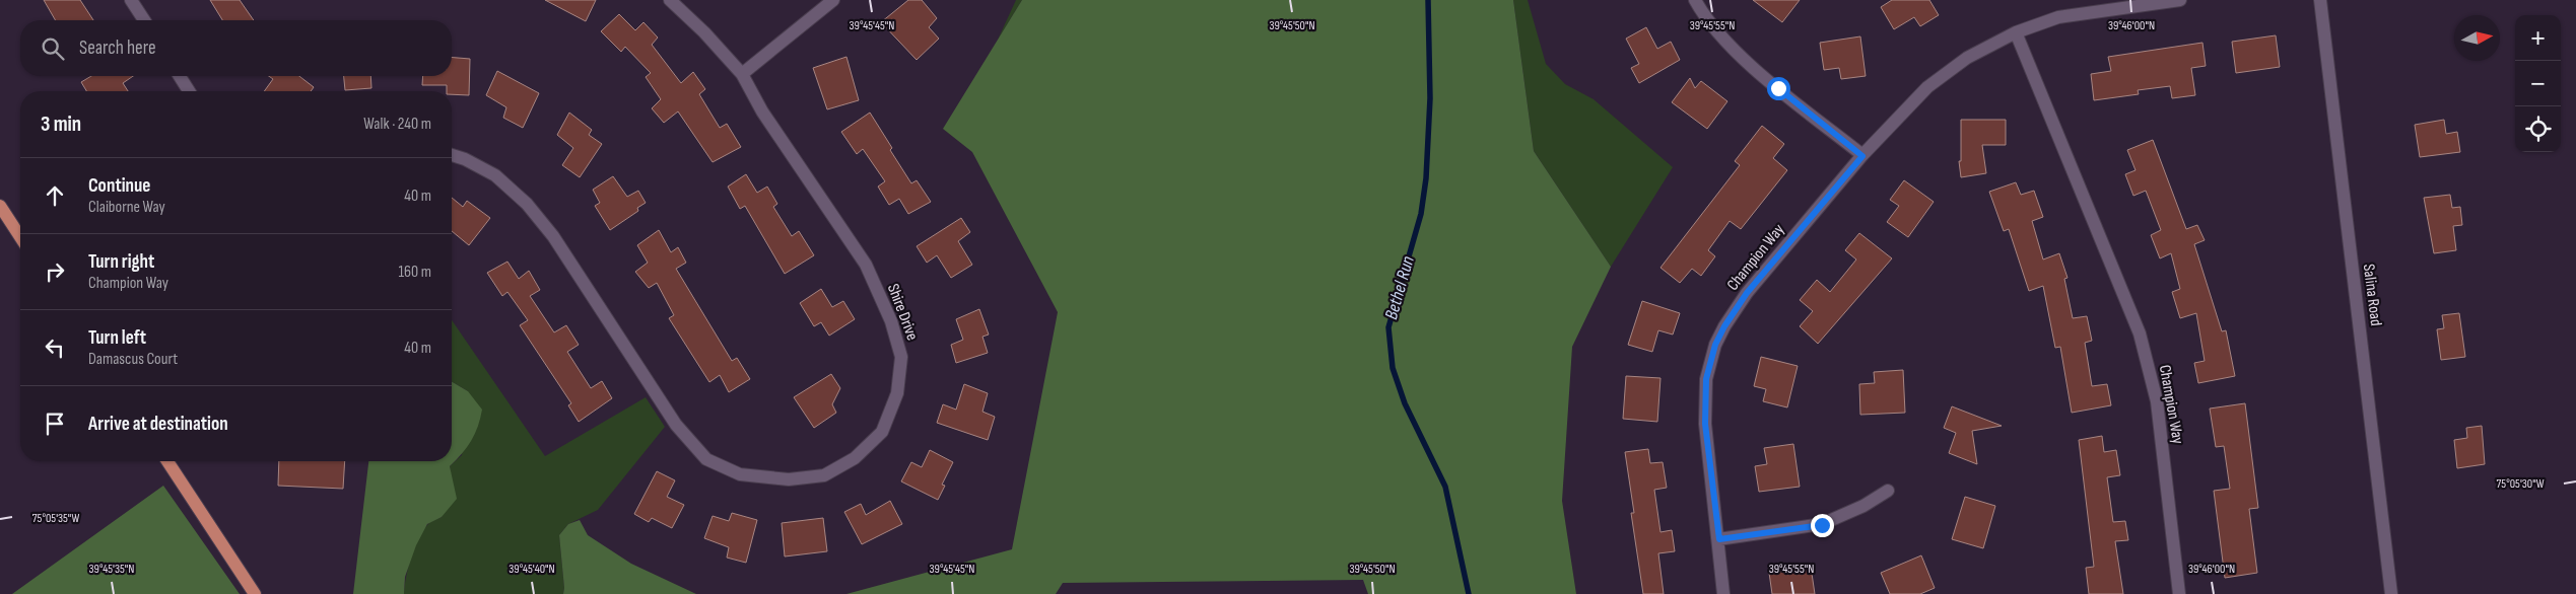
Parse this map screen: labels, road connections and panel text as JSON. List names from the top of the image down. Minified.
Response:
{"streets":{"street":["Champion Way","Salina Road","Shire Drive"]},"water":["Bethel Run"],"north":"right","page":{"map_buttons":["+","−"],"search":"Search here","heading":["3 min","Walk · 240 m"],"list":[["Continue","Claiborne Way","40 m"],["Turn right","Champion Way","160 m"],["Turn left","Damascus Court","40 m"],"Arrive at destination"]},"coordinates":["39°45'45\"N","39°45'50\"N","39°45'55\"N","39°46'00\"N","75°05'30\"W","75°05'35\"W","39°45'35\"N","39°45'40\"N"]}
